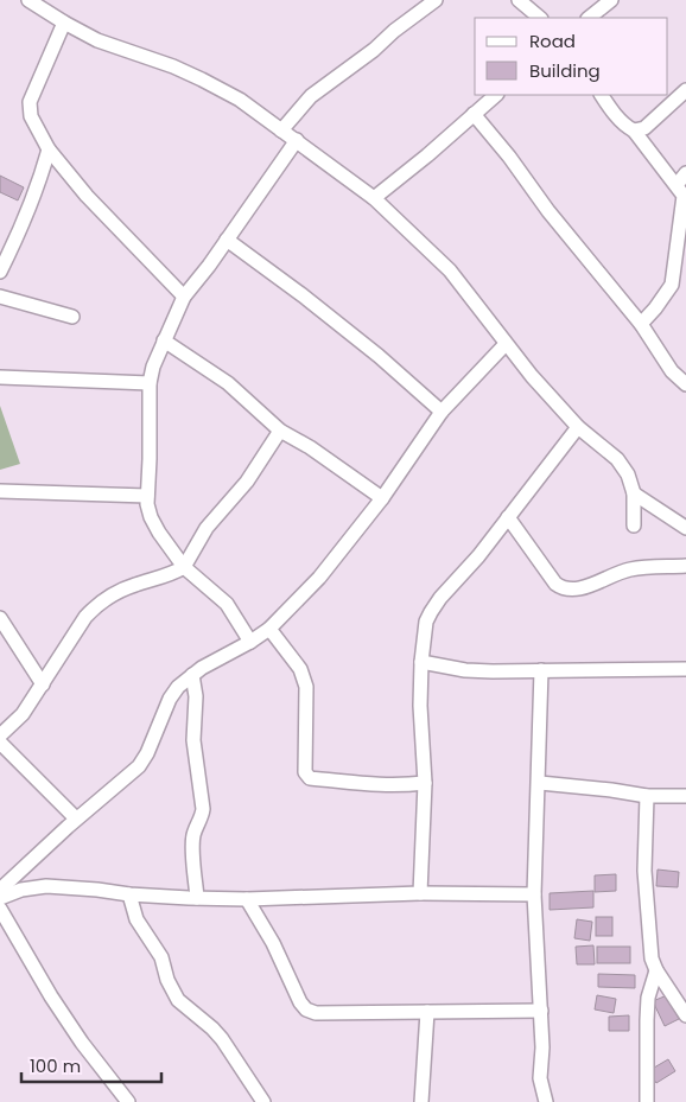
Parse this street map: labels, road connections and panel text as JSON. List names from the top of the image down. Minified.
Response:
{"legend":["Road","Building"],"scale_bar":"100 m"}
